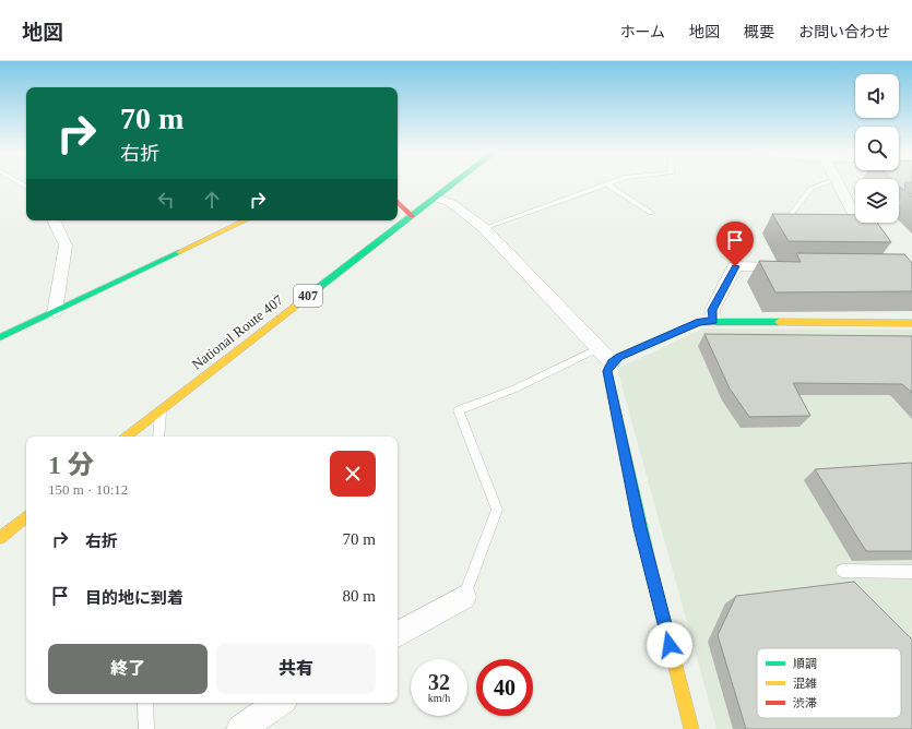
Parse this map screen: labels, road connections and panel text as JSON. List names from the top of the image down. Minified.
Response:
{"streets":{"main road":["407","National Route 407"]},"legend":["順調","混雑","渋滞"],"page":{"header":"地図","nav":["ホーム","地図","概要","お問い合わせ"],"turn":["70 m","右折"],"heading":["1 分","150 m · 10:12"],"list":[{"name":"右折","value":"70 m"},{"name":"目的地に到着","value":"80 m"}],"buttons":["終了","共有"],"speed":"32 km/h","limit":"40"}}
